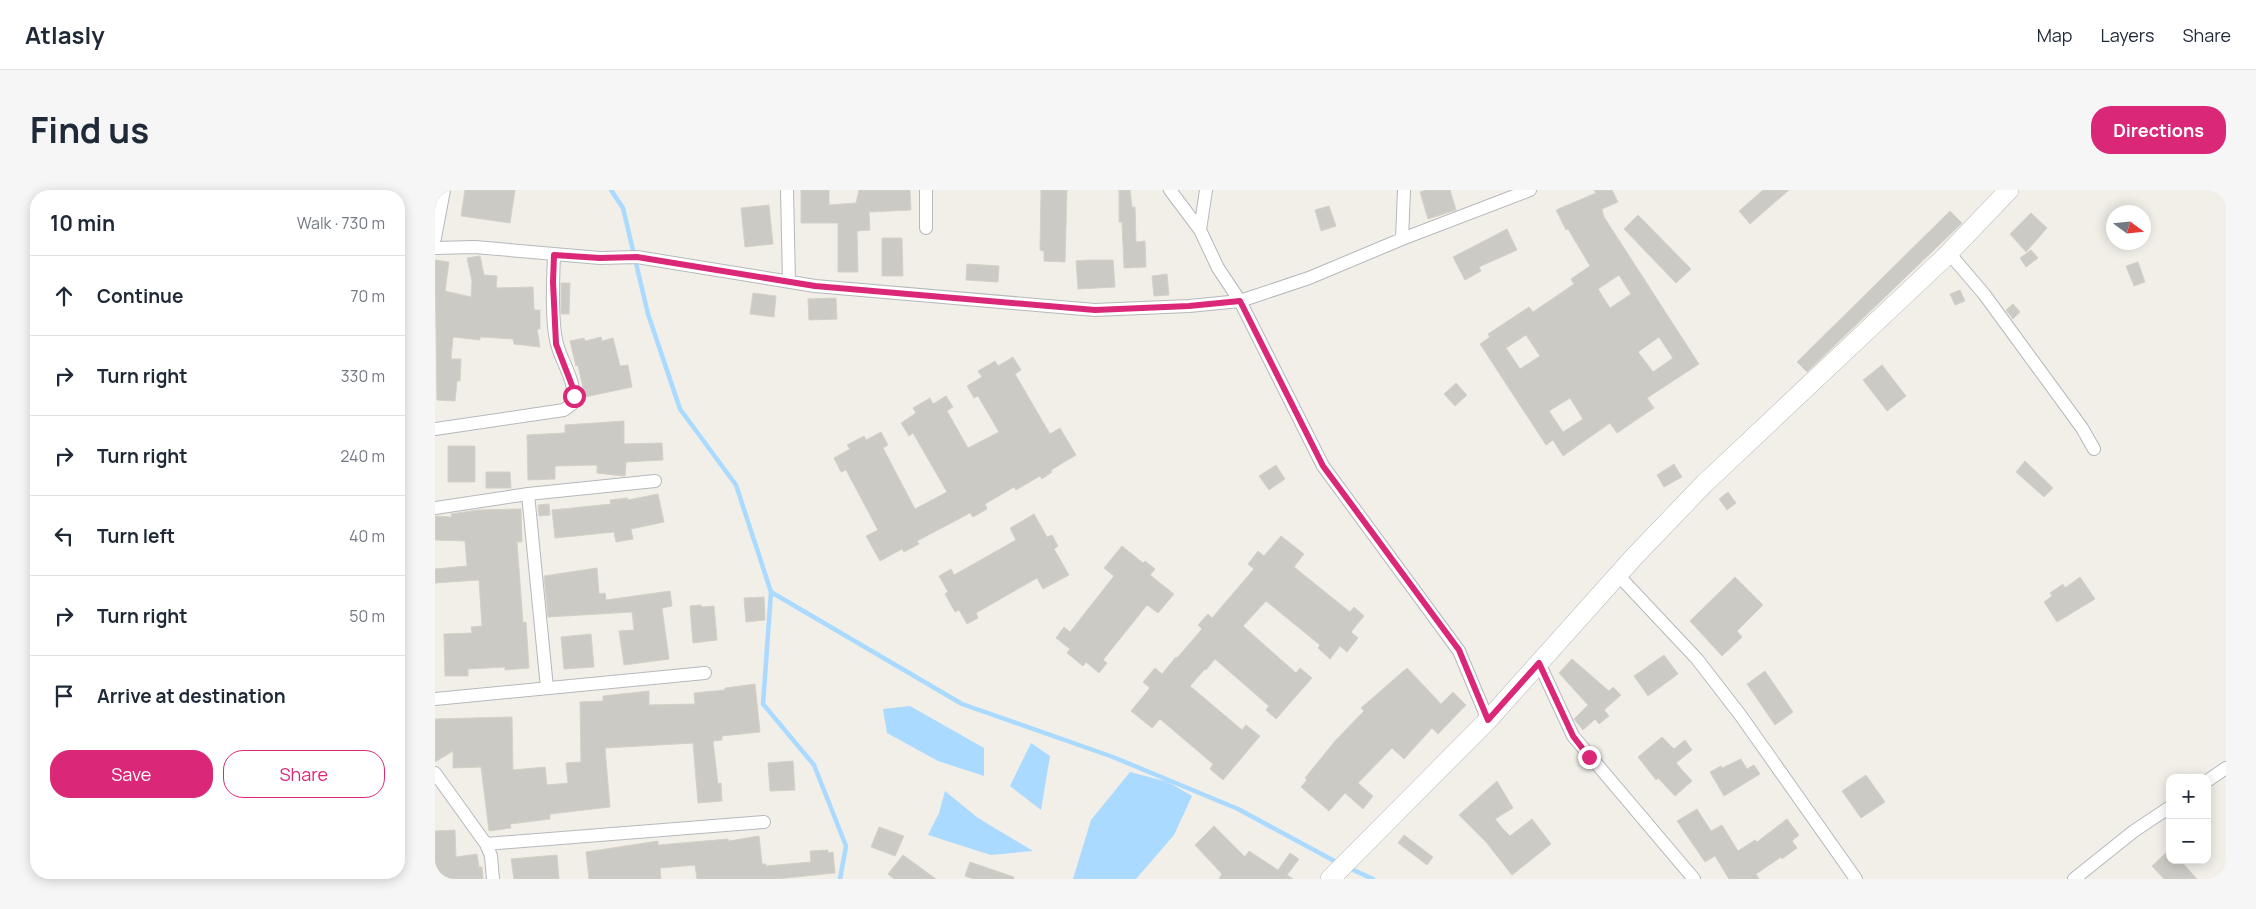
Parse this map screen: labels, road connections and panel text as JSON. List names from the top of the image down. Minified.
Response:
{"north":"right","page":{"header":"Atlasly","nav":["Map","Layers","Share"],"title":"Find us","buttons":["Directions",["Save","Share"]],"heading":["10 min","Walk · 730 m"],"list":[["Continue","70 m"],["Turn right","330 m"],["Turn right","240 m"],["Turn left","40 m"],["Turn right","50 m"],"Arrive at destination"],"map_buttons":["+","−"]}}
